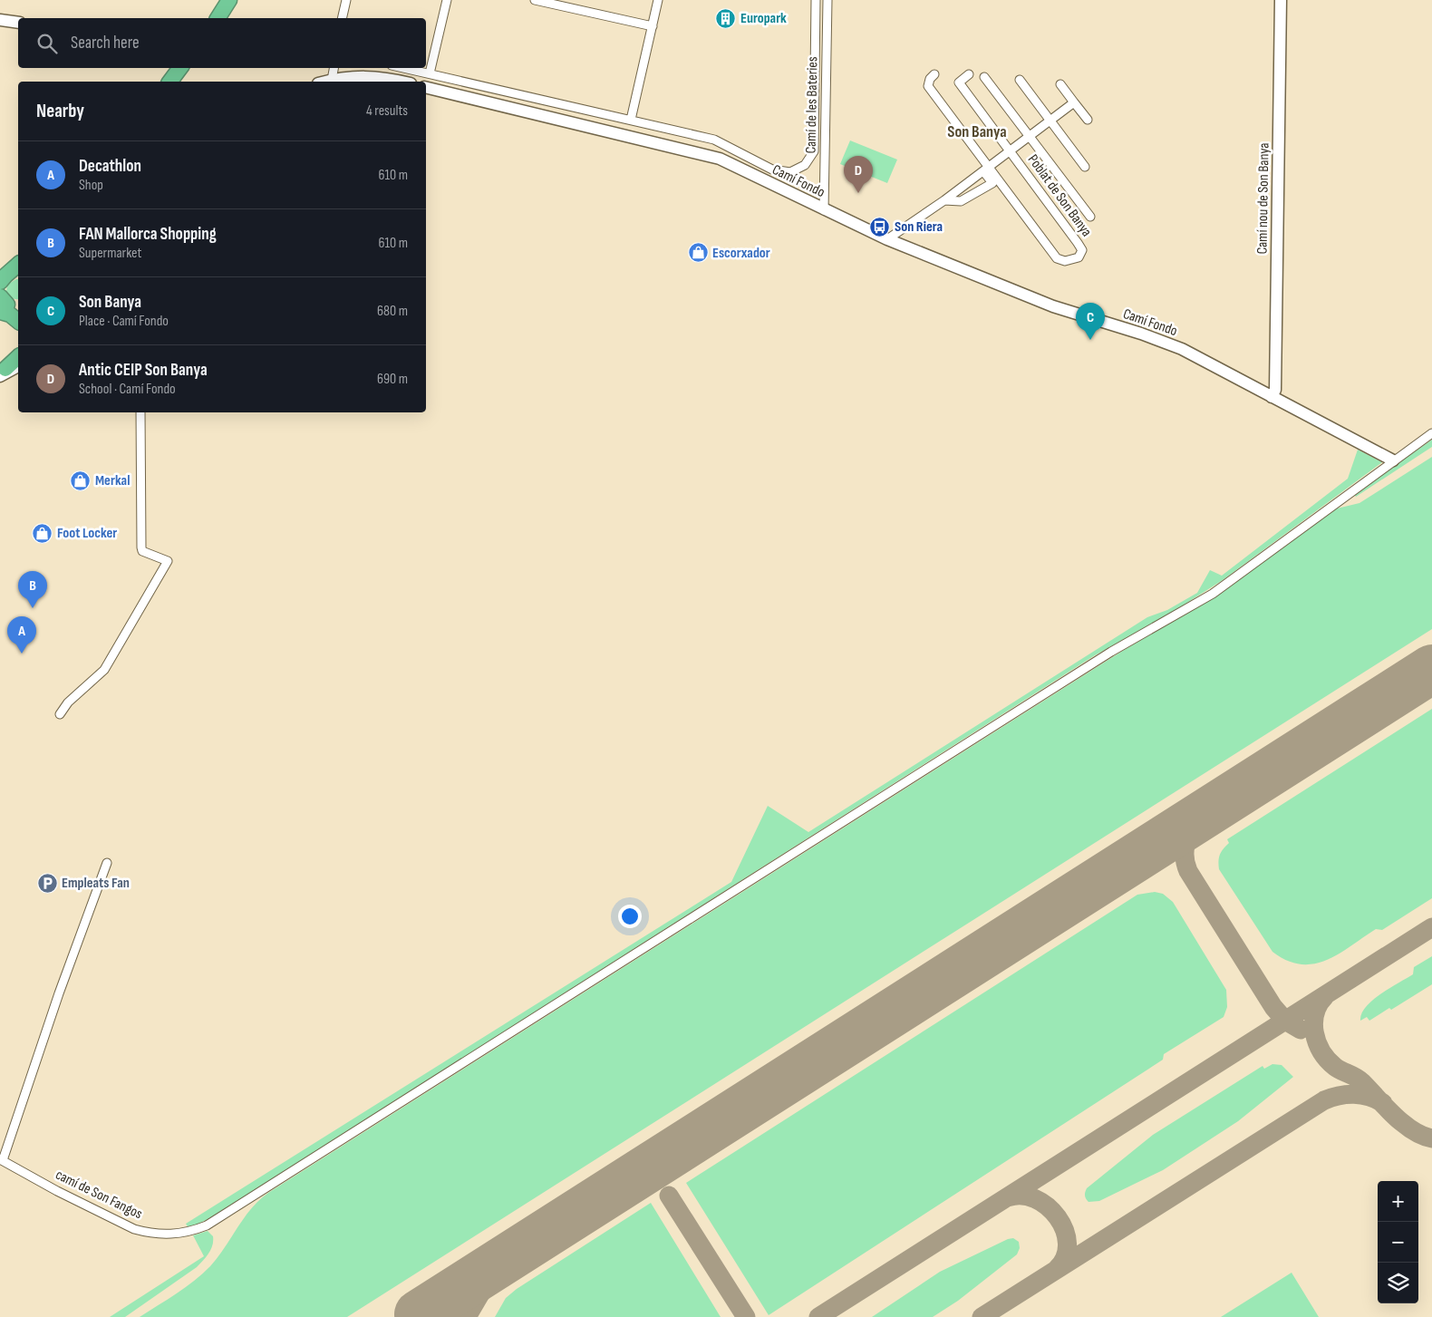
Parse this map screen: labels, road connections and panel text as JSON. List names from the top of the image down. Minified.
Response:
{"streets":{"street":["Camí de les Bateries","Camí Fondo","Poblat de Son Banya","Camí nou de Son Banya","camí de Son Fangos"]},"crossings":[["Camí de les Bateries","Camí Fondo"],["Camí Fondo","Poblat de Son Banya"],["Camí Fondo","Camí nou de Son Banya"],["Camí Fondo","camí de Son Fangos"]],"districts":["Son Banya"],"places":{"building":["Europark"],"bus stop":["Son Riera"],"shop":["Escorxador","Merkal","Foot Locker"],"parking":["Empleats Fan"]},"page":{"search":"Search here","heading":["Nearby","4 results"],"list":[{"mark":"A","name":"Decathlon","note":"Shop","value":"610 m"},{"mark":"B","name":"FAN Mallorca Shopping","note":"Supermarket","value":"610 m"},{"mark":"C","name":"Son Banya","note":"Place · Camí Fondo","value":"680 m"},{"mark":"D","name":"Antic CEIP Son Banya","note":"School · Camí Fondo","value":"690 m"}],"pins":["D","C","B","A"],"map_buttons":["+","−"]}}
